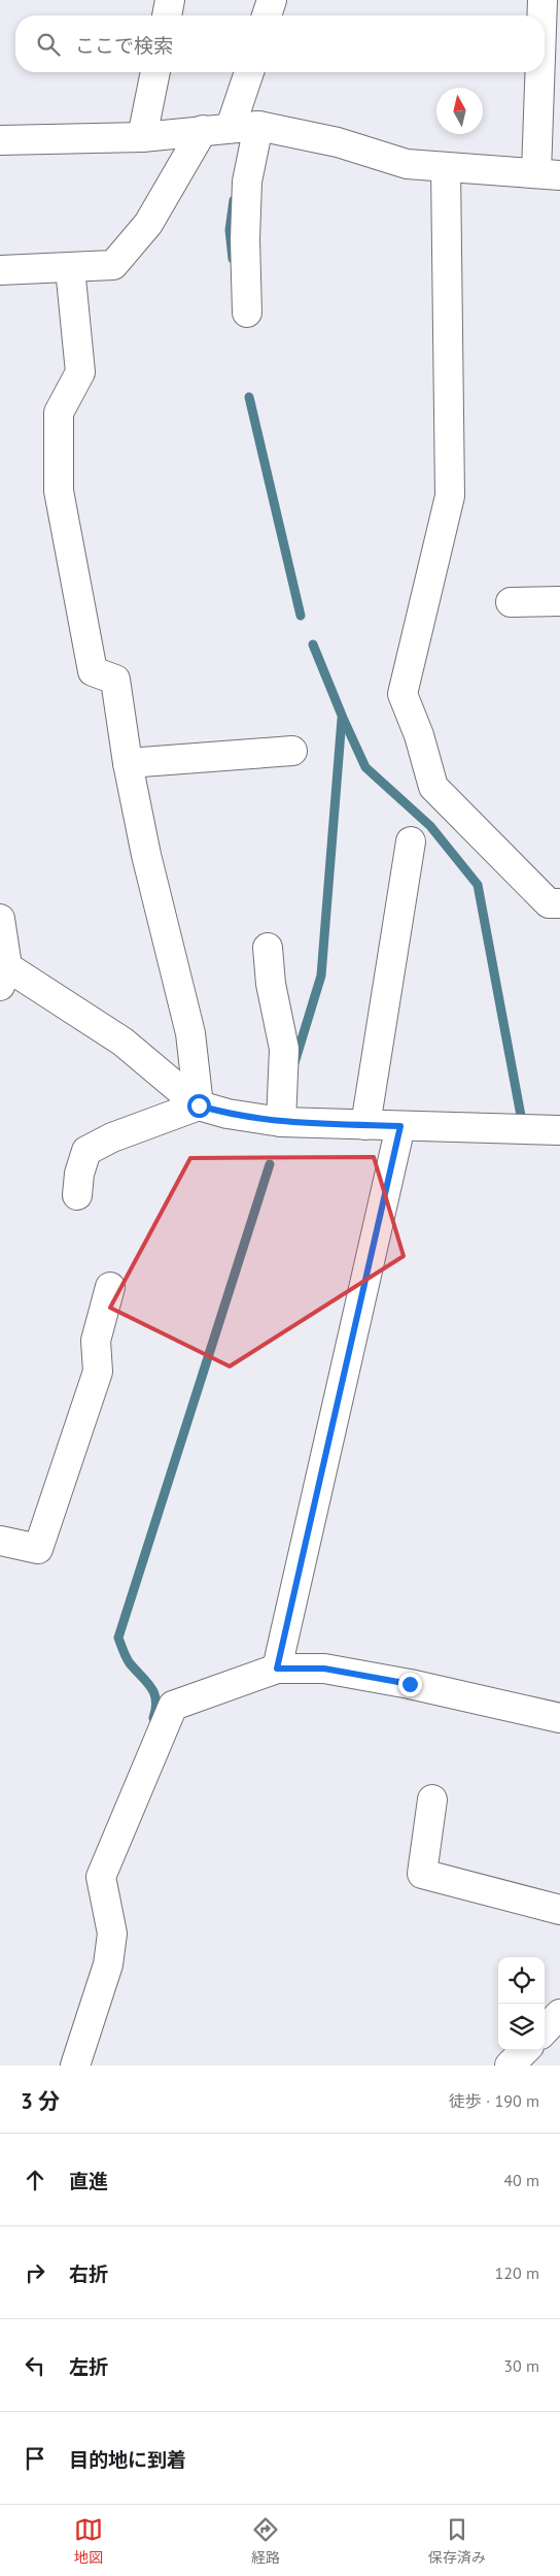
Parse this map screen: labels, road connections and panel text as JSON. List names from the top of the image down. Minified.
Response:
{"north":"top","page":{"search":"ここで検索","heading":["3 分","徒歩 · 190 m"],"list":[["直進","40 m"],["右折","120 m"],["左折","30 m"],"目的地に到着"],"nav":["地図","経路","保存済み"]}}
